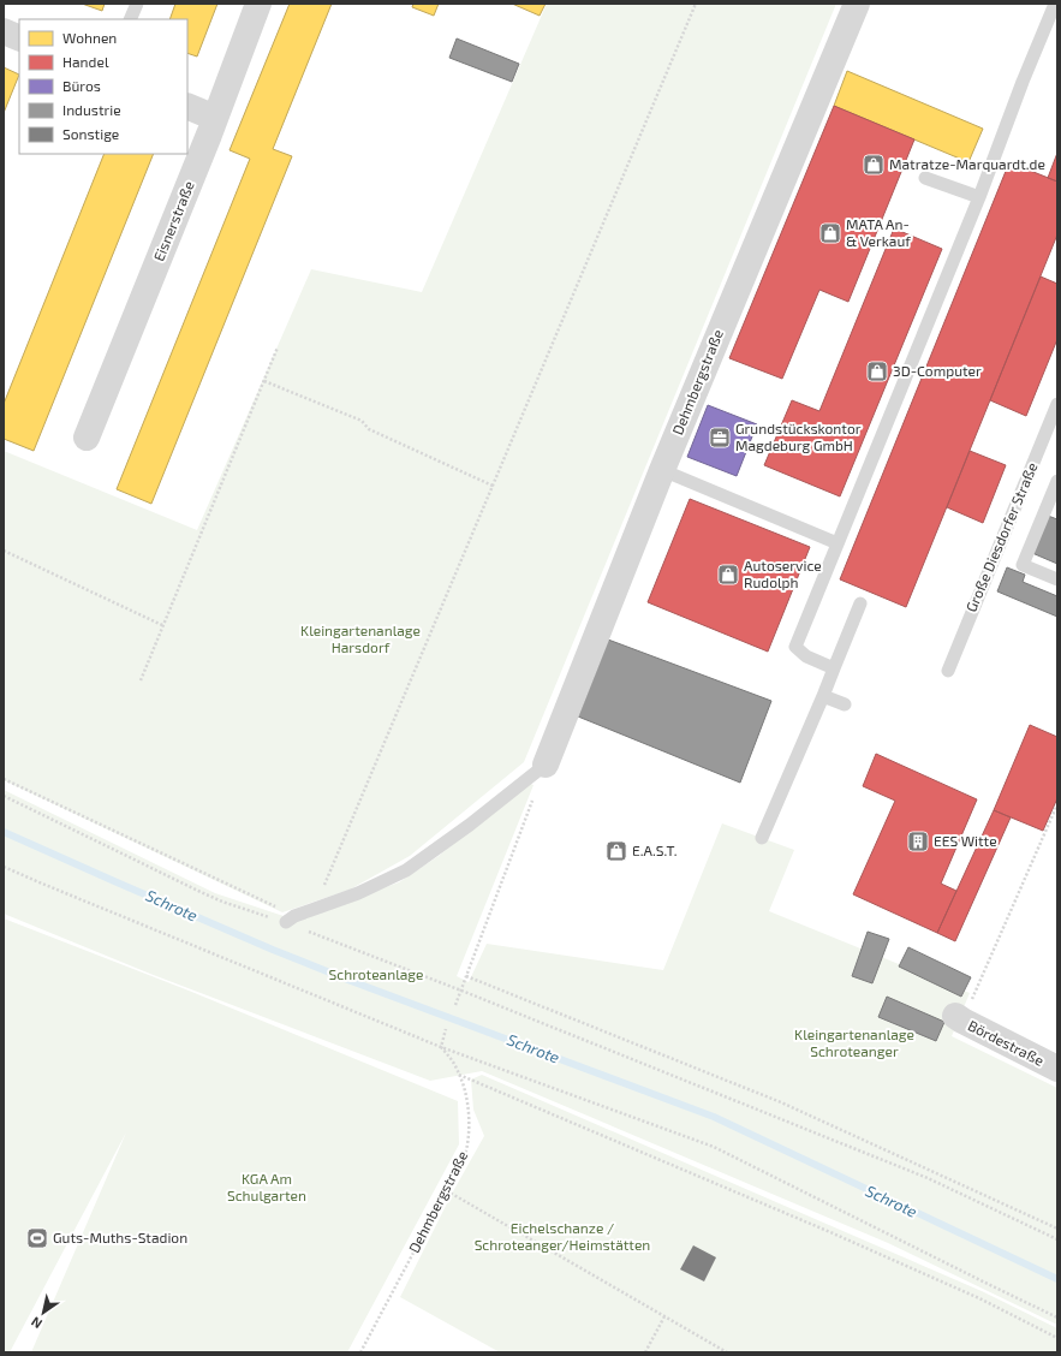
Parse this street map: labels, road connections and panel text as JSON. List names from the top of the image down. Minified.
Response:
{"streets":{"street":["Eisnerstraße","Dehmbergstraße","Bördestraße"],"lane":["Große Diesdorfer Straße"]},"water":["Schrote"],"parks":["Kleingartenanlage Harsdorf","Schroteanlage","Kleingartenanlage Schroteanger","KGA Am Schulgarten","Eichelschanze / Schroteanger/Heimstätten"],"places":{"shop":["Matratze-Marquardt.de","MATA An- & Verkauf","3D-Computer","Autoservice Rudolph","E.A.S.T."],"office":["Grundstückskontor Magdeburg GmbH"],"building":["EES Witte"],"sports":["Guts-Muths-Stadion"]},"legend":["Wohnen","Handel","Büros","Industrie","Sonstige"],"north":"bottom left"}
